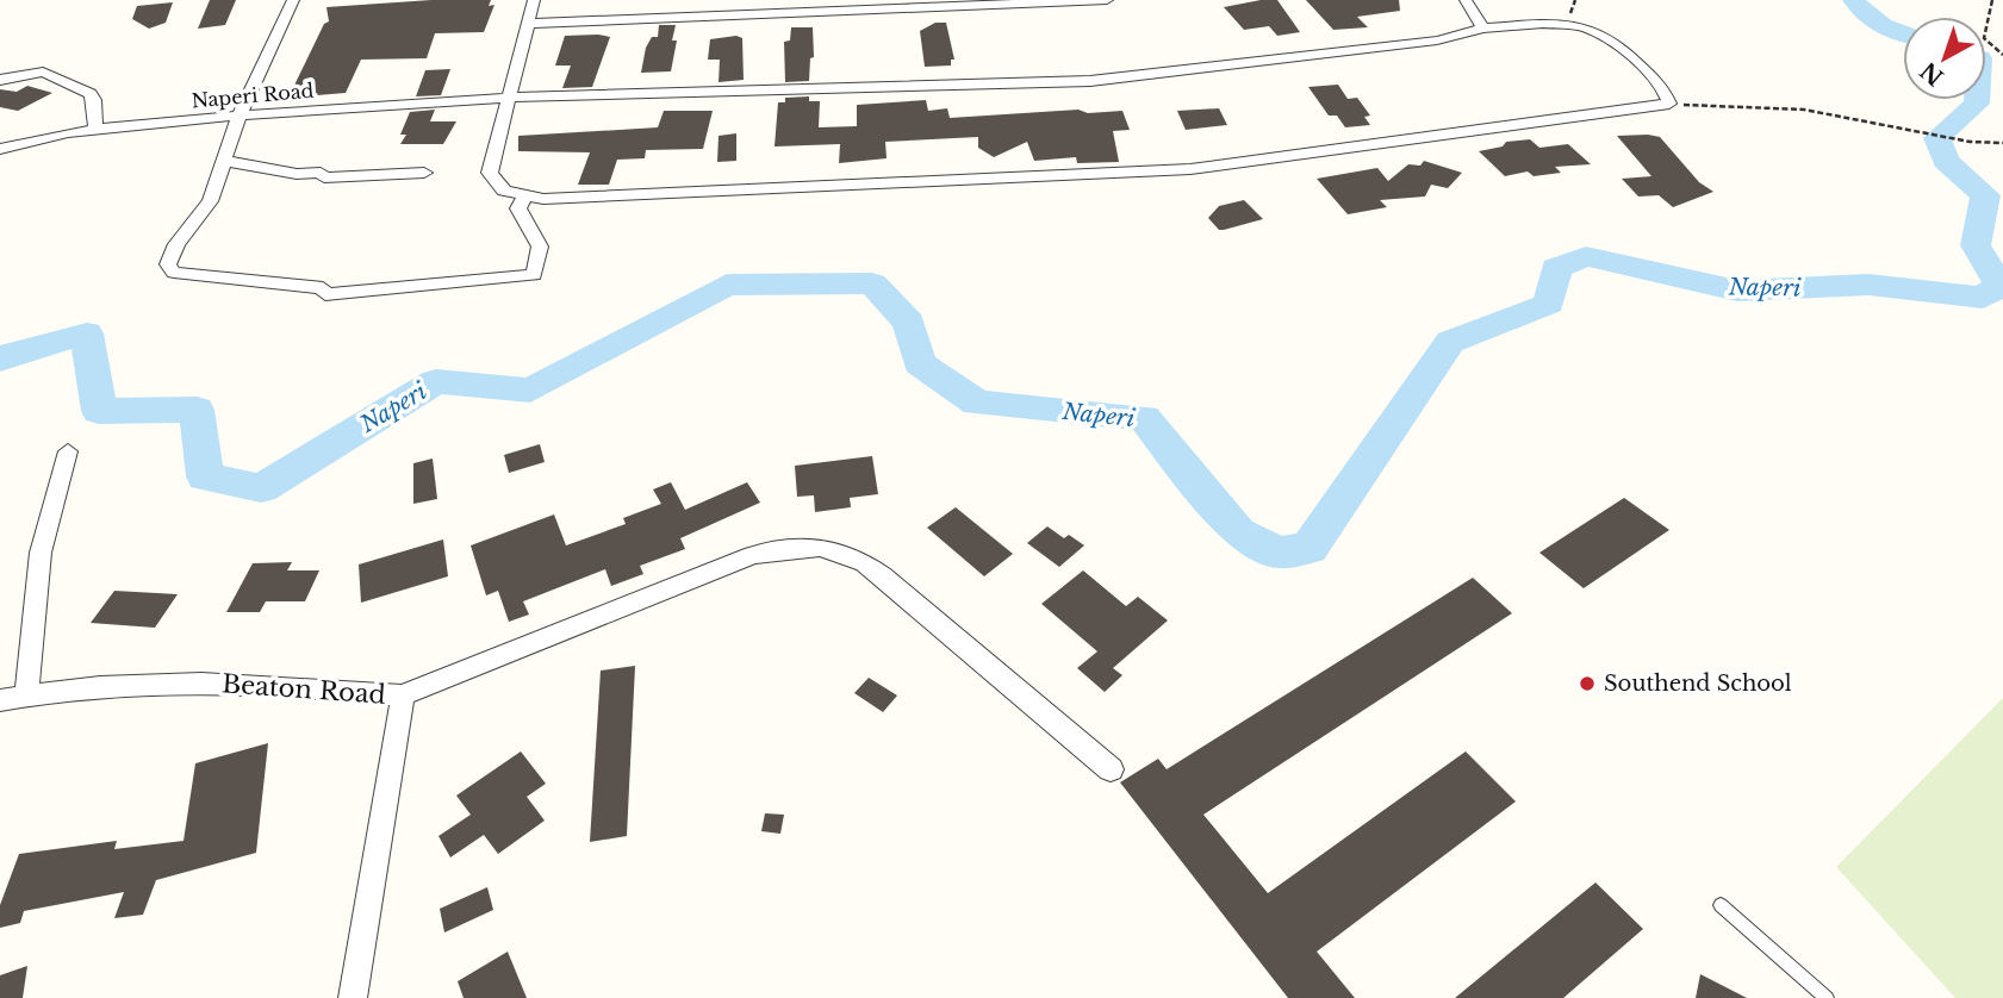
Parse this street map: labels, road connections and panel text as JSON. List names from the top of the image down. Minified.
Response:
{"streets":{"street":["Naperi Road","Beaton Road"]},"water":["Naperi"],"places":["Southend School"],"north":"bottom left"}
